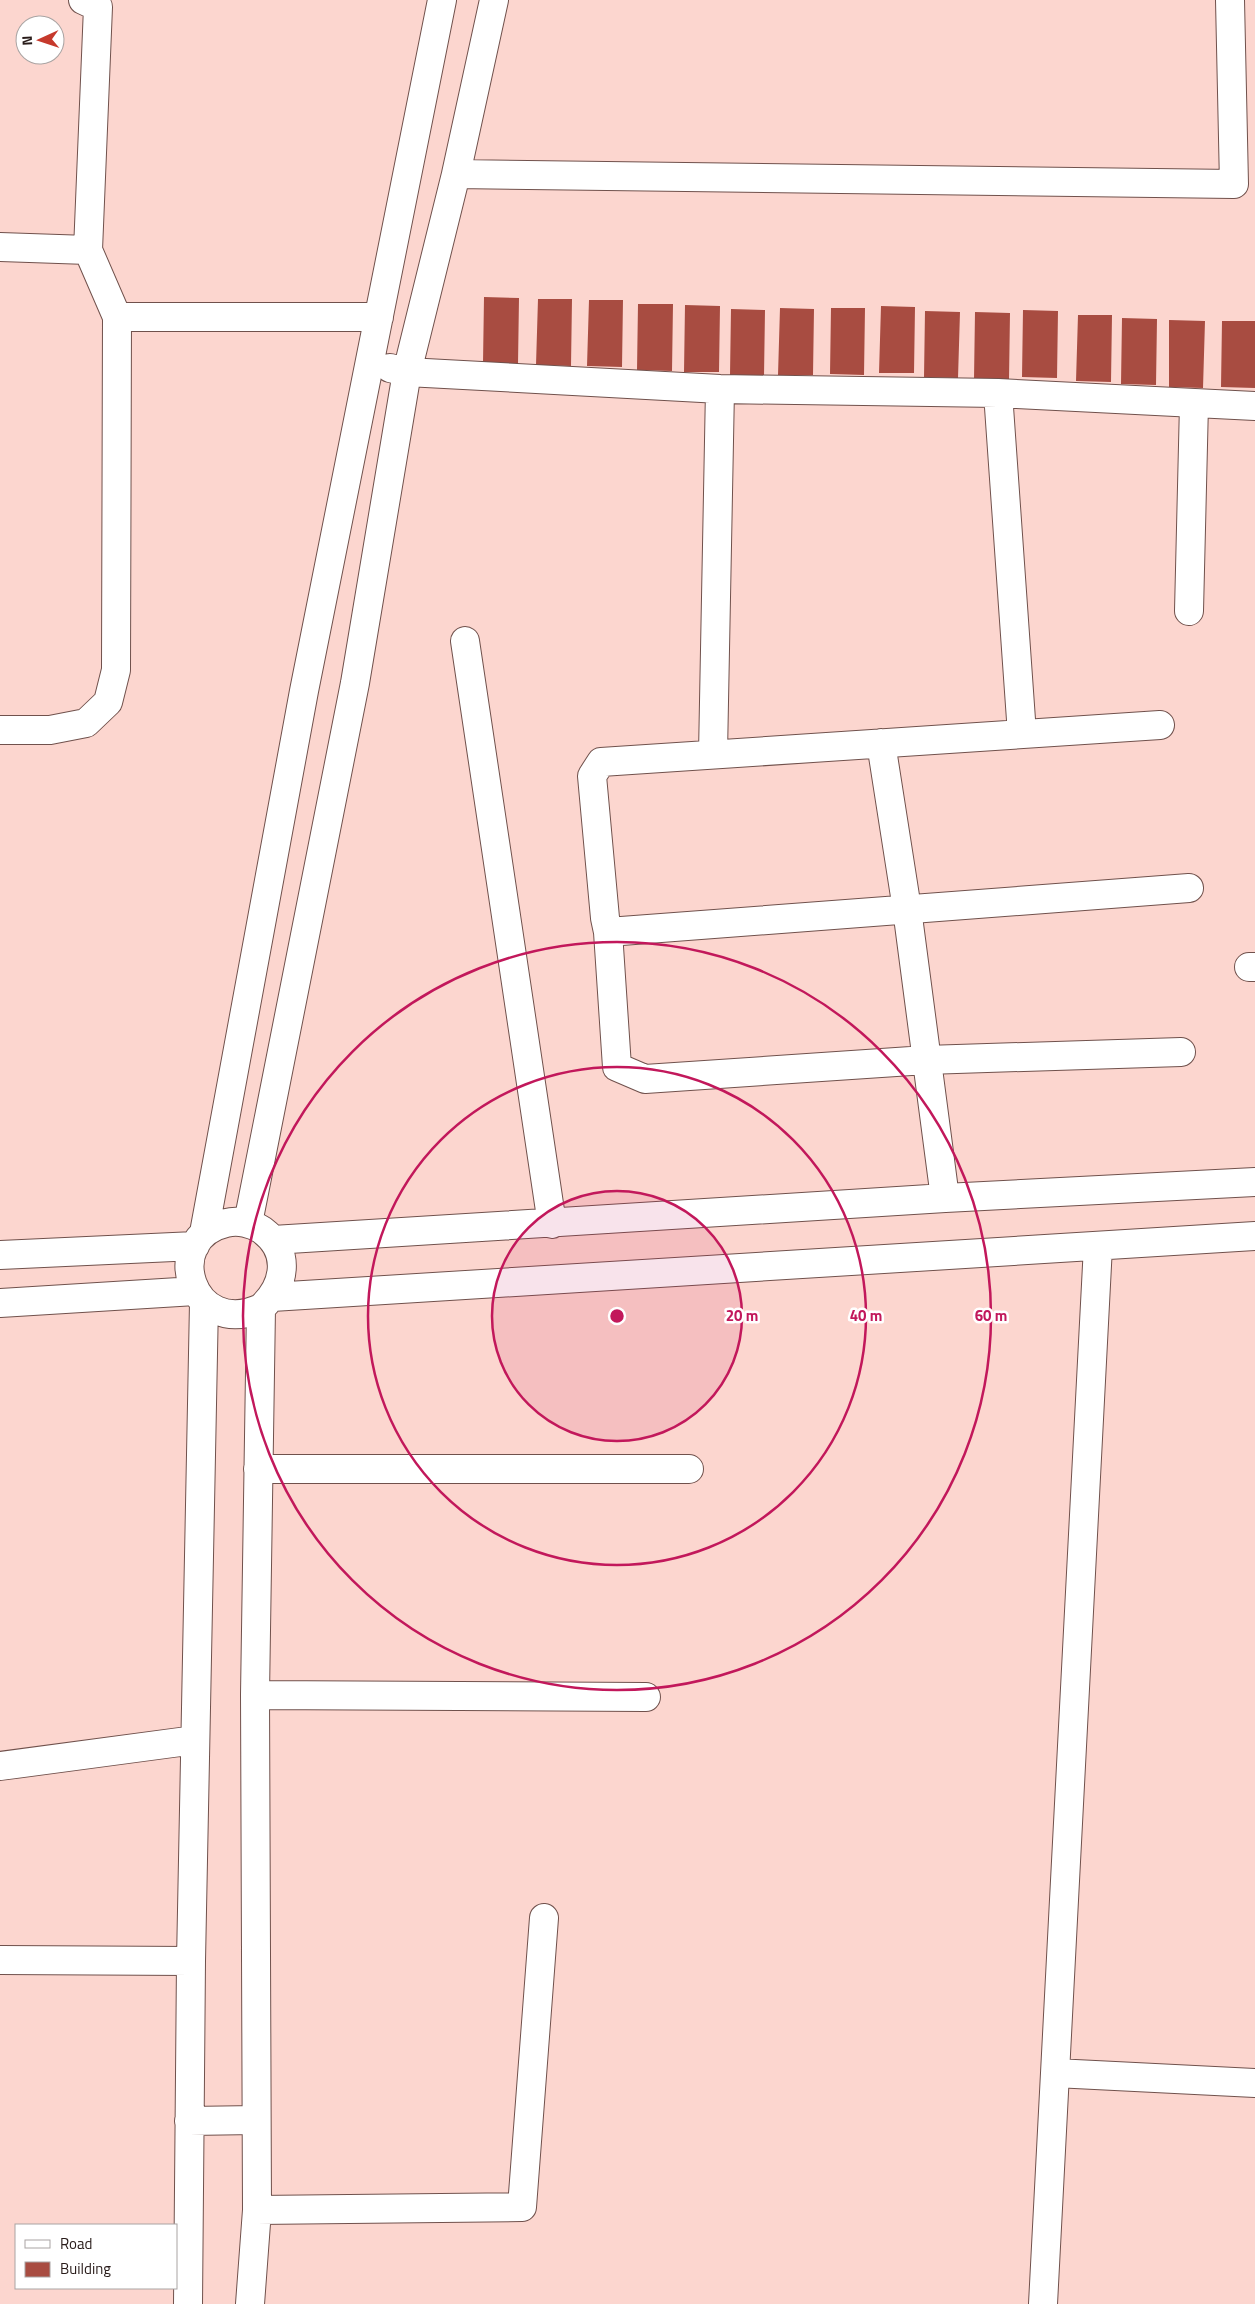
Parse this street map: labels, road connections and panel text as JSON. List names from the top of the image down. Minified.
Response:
{"legend":["Road","Building"],"north":"left","rings":["20 m","40 m","60 m"]}
